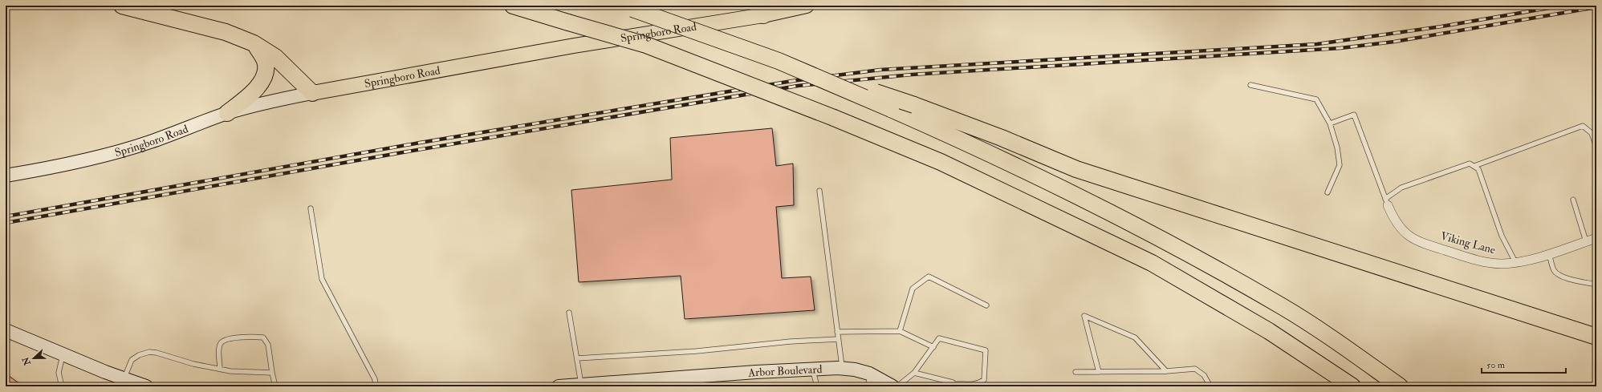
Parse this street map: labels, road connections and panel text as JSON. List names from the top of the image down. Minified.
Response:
{"streets":{"main road":["Springboro Road"],"street":["Viking Lane","Arbor Boulevard"]},"scale_bar":"50 m","north":"left"}
